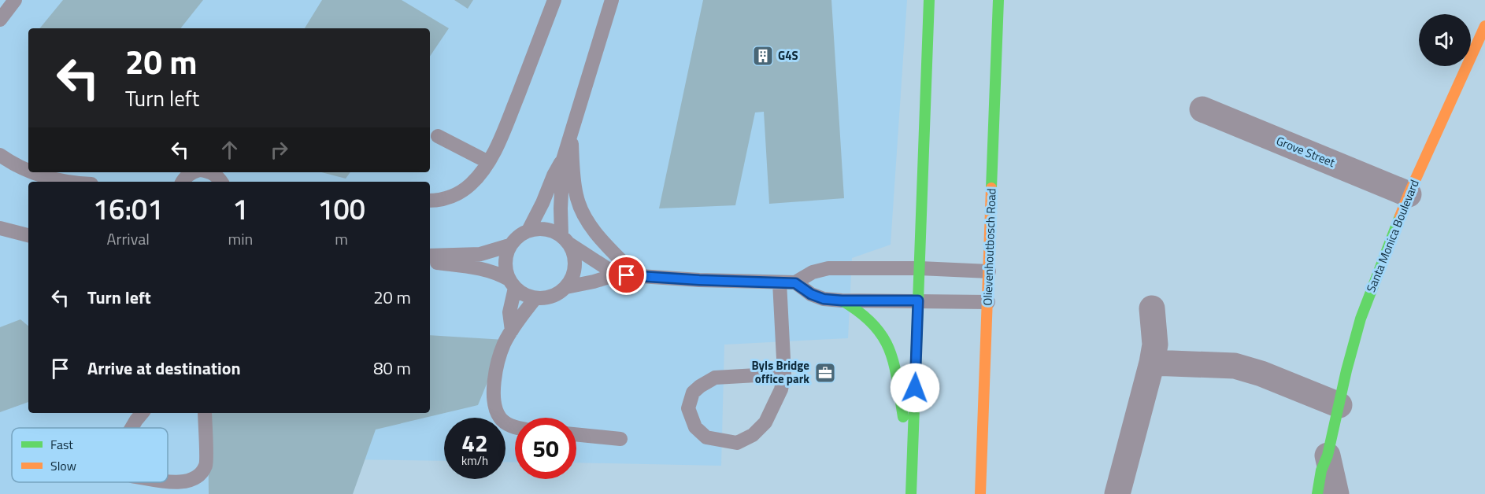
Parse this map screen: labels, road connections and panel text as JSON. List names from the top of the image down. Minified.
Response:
{"streets":{"main road":["Santa Monica Boulevard","Olievenhoutbosch Road"],"street":["Grove Street"]},"crossings":[["Grove Street","Santa Monica Boulevard"]],"places":{"building":["G4S"],"office":["Byls Bridge office park"]},"legend":["Fast","Slow"],"page":{"turn":["20 m","Turn left"],"eta":["16:01","Arrival","1","min","100","m"],"list":[{"name":"Turn left","value":"20 m"},{"name":"Arrive at destination","value":"80 m"}],"speed":"42 km/h","limit":"50"}}
